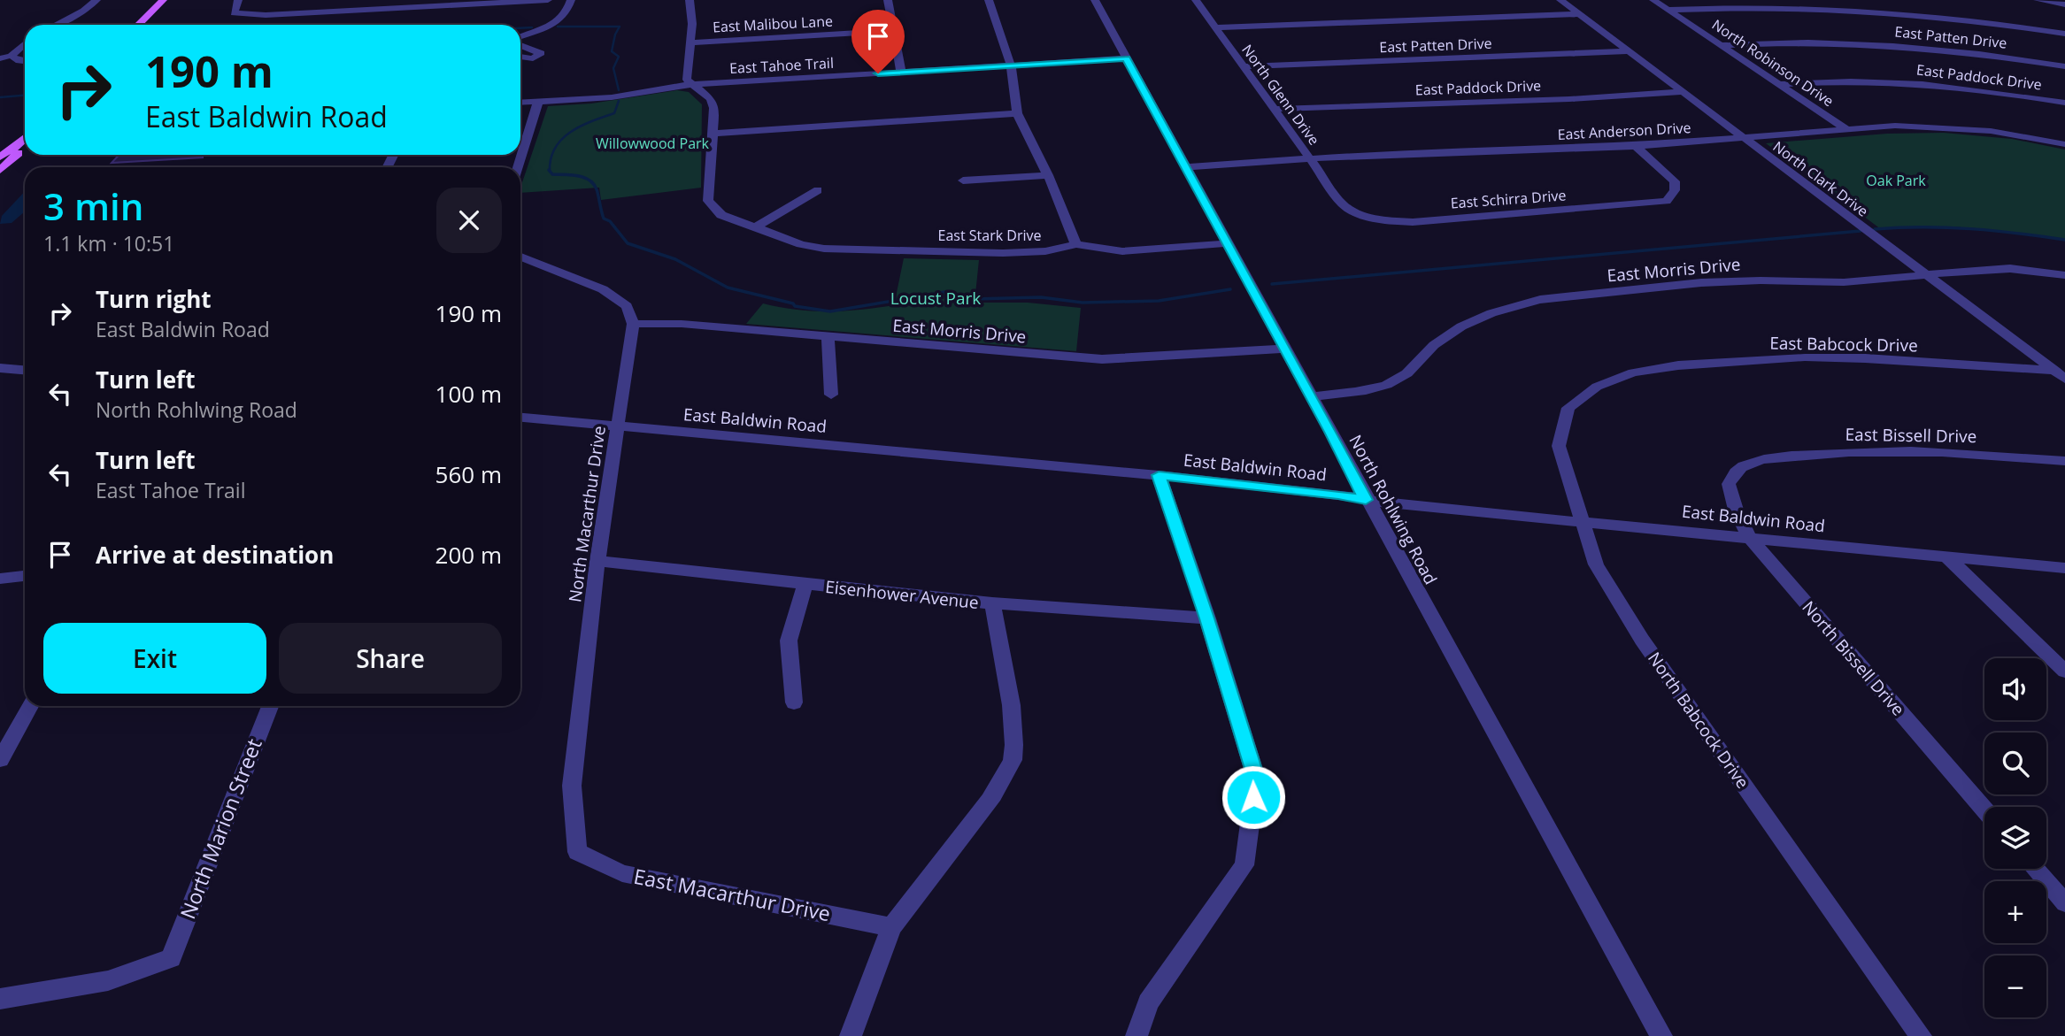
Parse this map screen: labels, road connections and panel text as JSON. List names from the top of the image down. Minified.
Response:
{"streets":{"street":["East Malibou Lane","East Patten Drive","North Robinson Drive","East Tahoe Trail","East Paddock Drive","North Glenn Drive","East Anderson Drive","North Clark Drive","East Schirra Drive","East Stark Drive","East Morris Drive","East Babcock Drive","East Baldwin Road","East Bissell Drive","North Rohlwing Road","North Macarthur Drive","Eisenhower Avenue","North Bissell Drive","North Babcock Drive","North Marion Street","East Macarthur Drive"]},"crossings":[["East Patten Drive","North Robinson Drive"],["East Patten Drive","North Glenn Drive"],["East Patten Drive","North Clark Drive"],["North Robinson Drive","East Paddock Drive"],["North Robinson Drive","East Anderson Drive"],["East Tahoe Trail","East Stark Drive"],["East Tahoe Trail","North Rohlwing Road"],["East Paddock Drive","North Glenn Drive"],["East Paddock Drive","North Clark Drive"],["North Glenn Drive","East Anderson Drive"],["North Glenn Drive","East Schirra Drive"],["East Anderson Drive","North Clark Drive"],["East Anderson Drive","East Schirra Drive"],["East Anderson Drive","North Rohlwing Road"],["North Clark Drive","East Morris Drive"],["North Clark Drive","East Babcock Drive"],["East Stark Drive","North Rohlwing Road"],["East Morris Drive","North Rohlwing Road"],["East Morris Drive","North Macarthur Drive"],["East Babcock Drive","North Babcock Drive"],["East Baldwin Road","North Rohlwing Road"],["East Baldwin Road","North Macarthur Drive"],["East Baldwin Road","North Bissell Drive"],["East Baldwin Road","North Babcock Drive"],["East Bissell Drive","North Bissell Drive"],["North Macarthur Drive","Eisenhower Avenue"],["North Macarthur Drive","East Macarthur Drive"]],"parks":["Willowwood Park","Oak Park","Locust Park"],"page":{"turn":["190 m","East Baldwin Road"],"heading":["3 min","1.1 km · 10:51"],"list":[{"name":"Turn right","note":"East Baldwin Road","value":"190 m"},{"name":"Turn left","note":"North Rohlwing Road","value":"100 m"},{"name":"Turn left","note":"East Tahoe Trail","value":"560 m"},{"name":"Arrive at destination","value":"200 m"}],"buttons":["Exit","Share"],"map_buttons":["+","−"]}}
